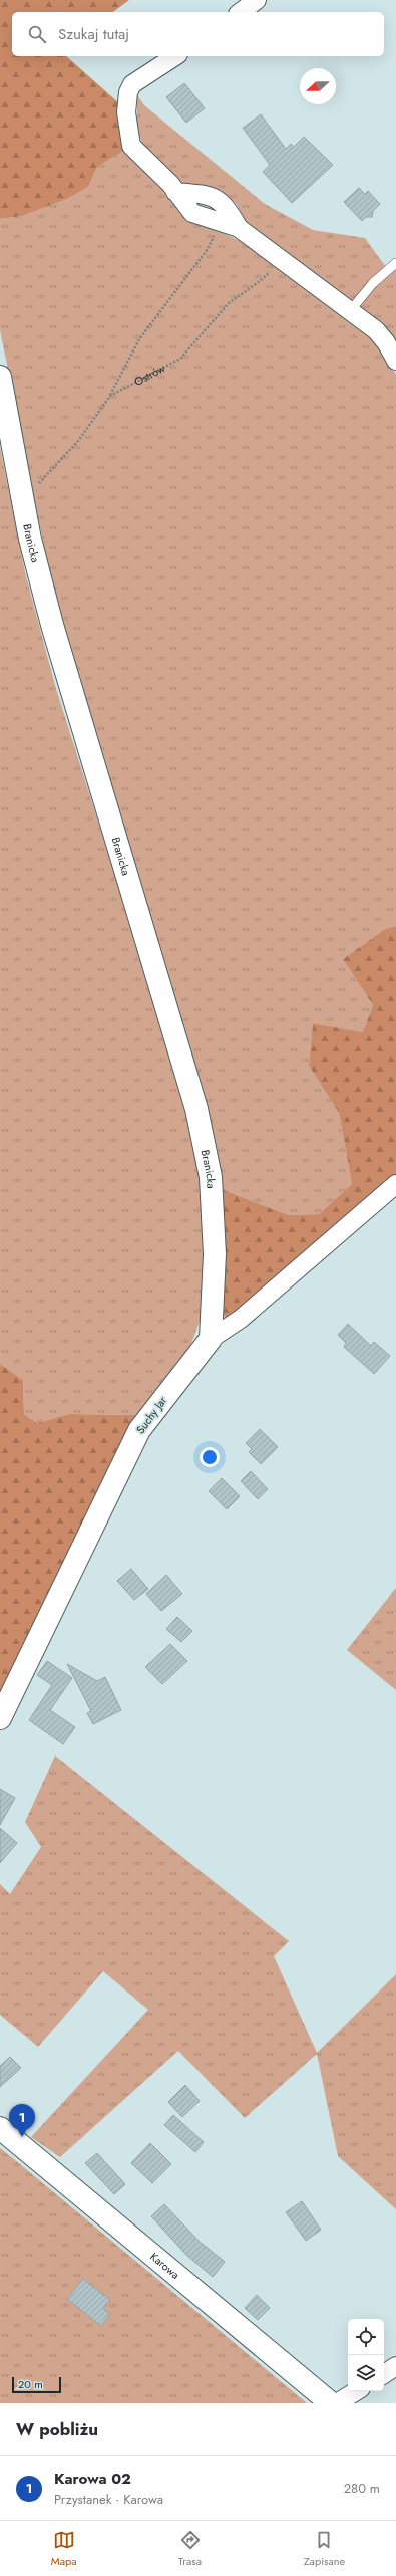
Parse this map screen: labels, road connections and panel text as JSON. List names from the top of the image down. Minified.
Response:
{"streets":{"street":["Branicka","Suchy Jar","Karowa"],"path":["Ostrów"]},"crossings":[["Ostrów","Branicka"],["Branicka","Suchy Jar"]],"scale_bar":"20 m","north":"left","page":{"search":"Szukaj tutaj","pins":"1","scale":"20 m","heading":"W pobliżu","list":[{"mark":"1","name":"Karowa 02","note":"Przystanek · Karowa","value":"280 m"}],"nav":["Mapa","Trasa","Zapisane"]}}
